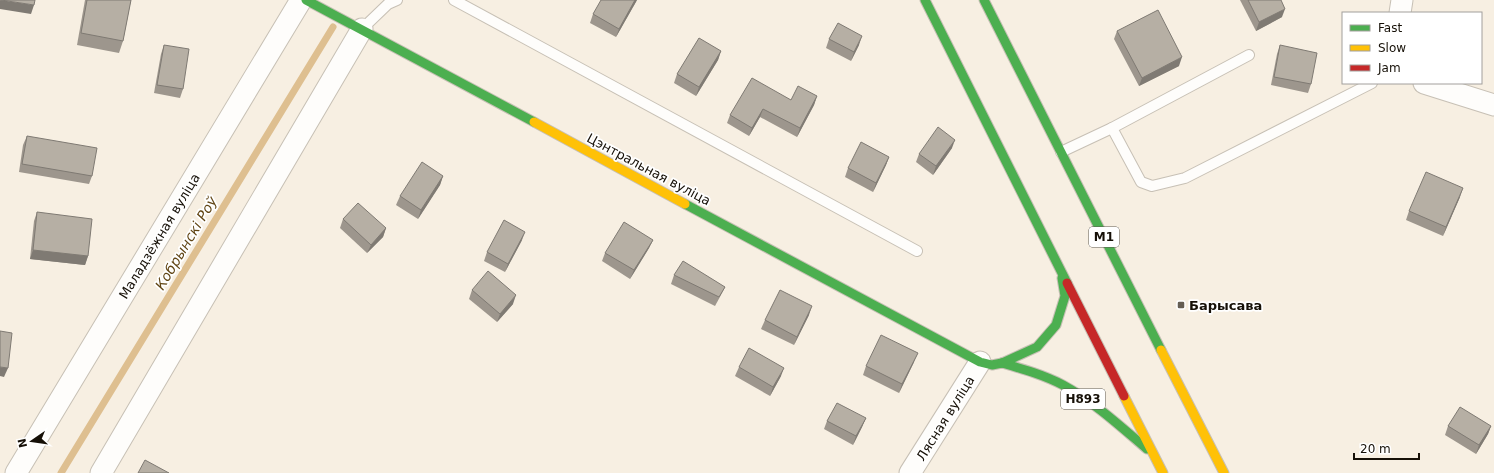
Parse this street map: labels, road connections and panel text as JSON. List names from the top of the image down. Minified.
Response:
{"streets":{"main road":["Цэнтральная вуліца","М1","Н893"],"street":["Маладзёжная вуліца","Лясная вуліца"]},"crossings":[["Цэнтральная вуліца","Н893"],["Цэнтральная вуліца","Лясная вуліца"],["Н893","Лясная вуліца"]],"water":["Кобрынскі Роў"],"places":{"transit":["Барысава"]},"legend":["Fast","Slow","Jam"],"scale_bar":"20 m","north":"left"}
